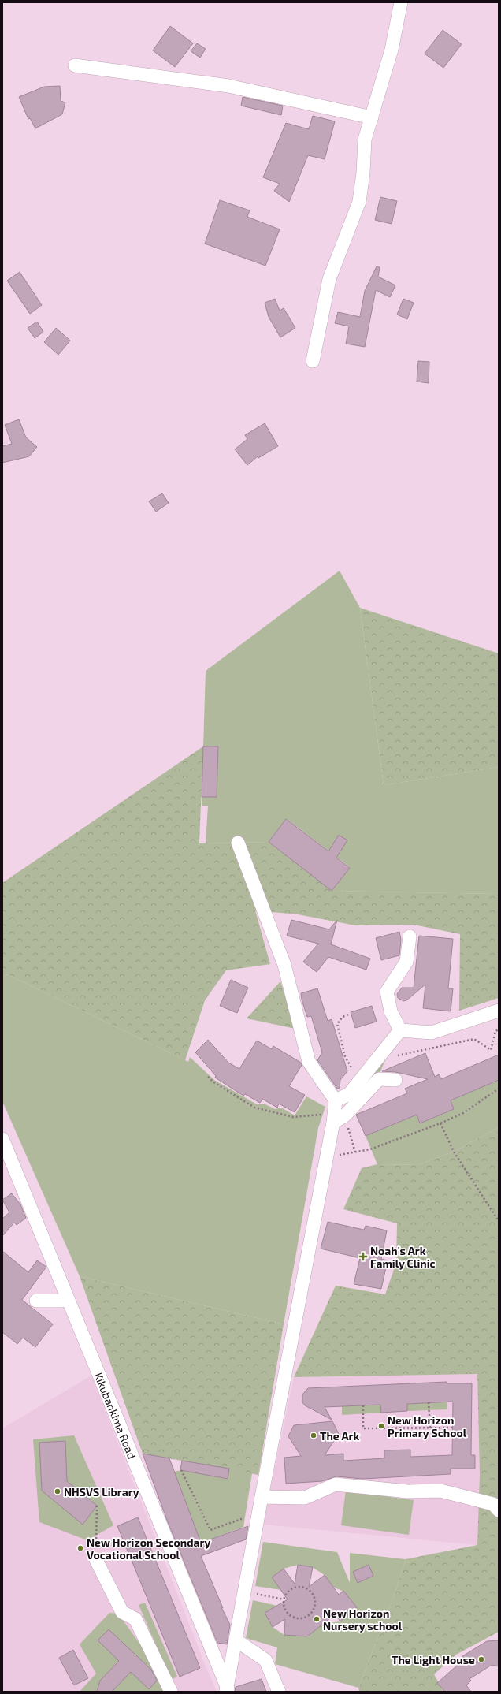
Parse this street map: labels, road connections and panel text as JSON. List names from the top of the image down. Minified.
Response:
{"streets":{"street":["Kikubankima Road"]},"places":{"health":["Noah's Ark Family Clinic"],"other":["New Horizon Primary School","The Ark","NHSVS Library","New Horizon Secondary Vocational School","New Horizon Nursery school","The Light House"]}}
